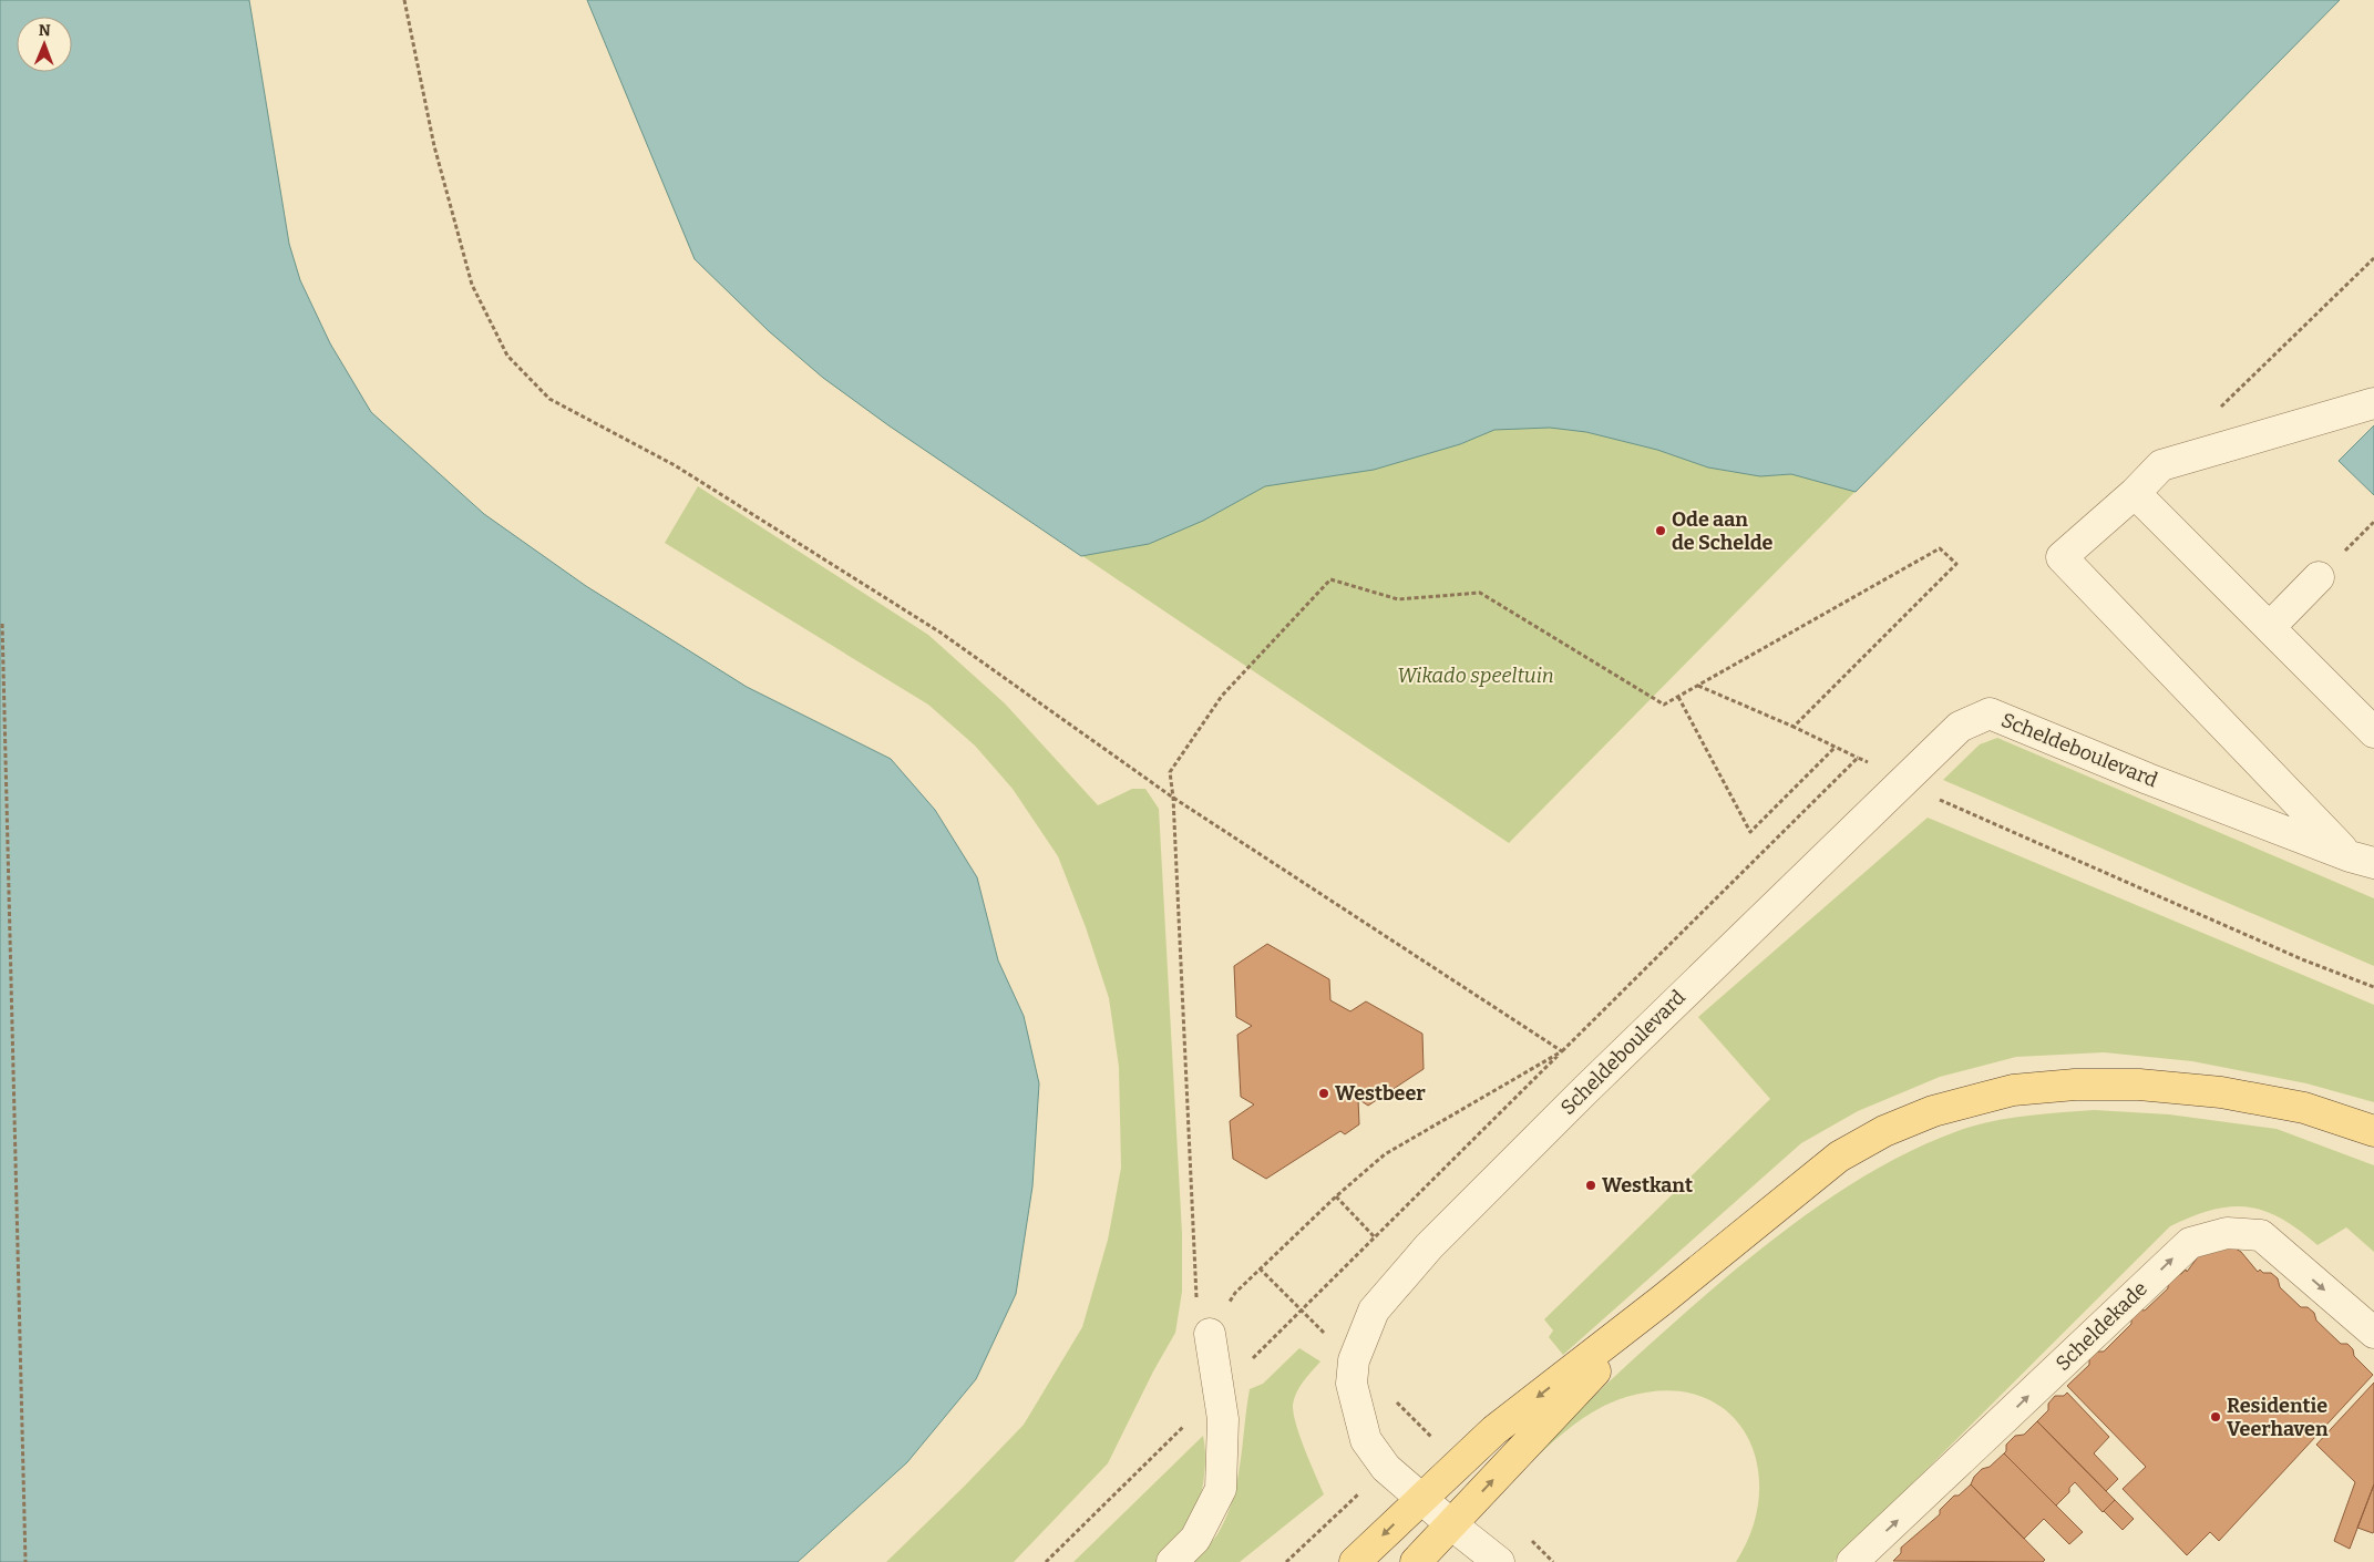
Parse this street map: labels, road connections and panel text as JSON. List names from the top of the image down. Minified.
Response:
{"streets":{"street":["Scheldeboulevard","Scheldekade"]},"one_way":["Scheldekade"],"parks":["Wikado speeltuin"],"places":["Ode aan de Schelde","Westbeer","Westkant","Residentie Veerhaven"],"north":"top"}
